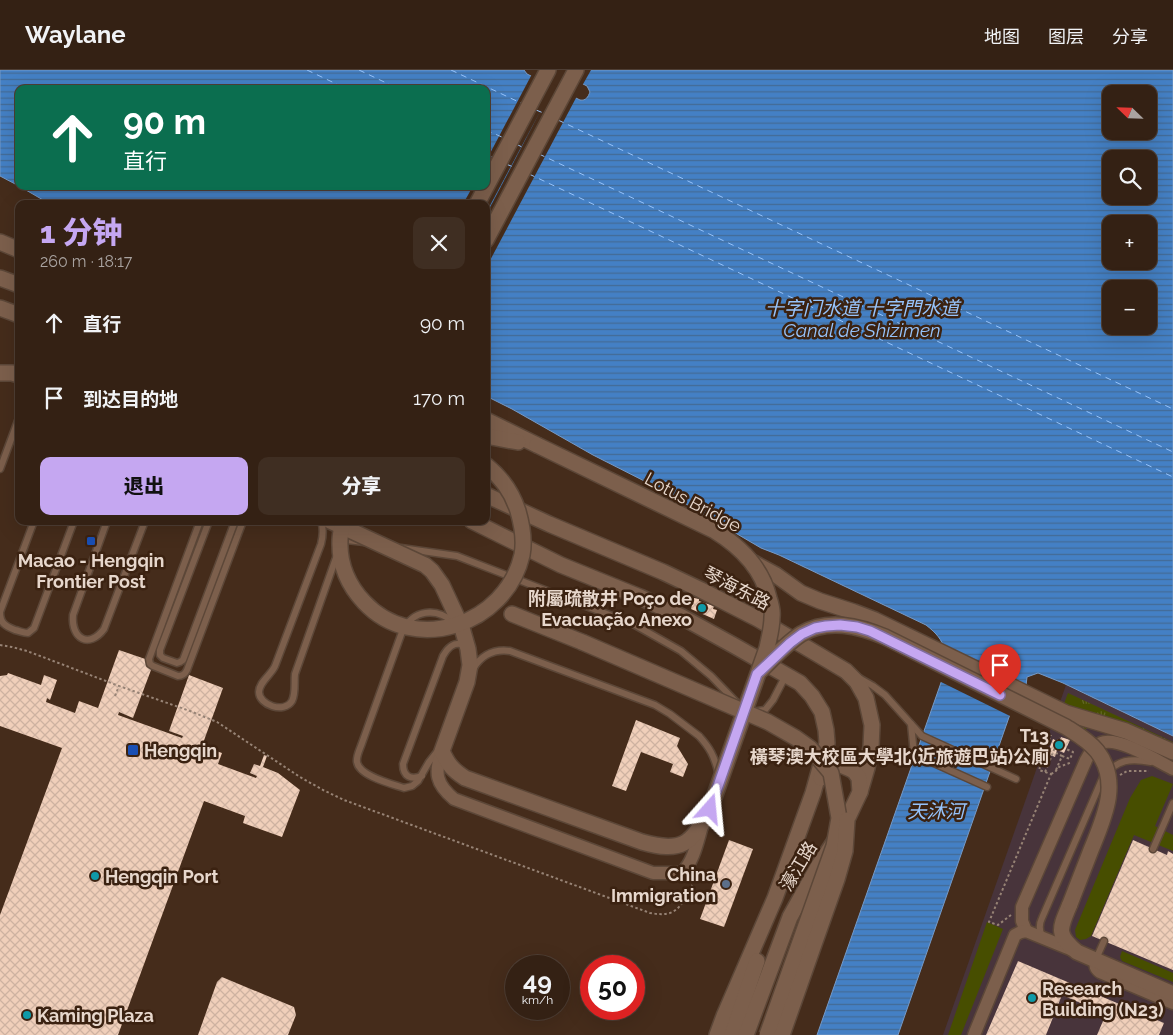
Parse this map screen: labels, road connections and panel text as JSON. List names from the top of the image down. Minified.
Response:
{"streets":{"main road":["Lotus Bridge","琴海东路","濠江路"]},"crossings":[["琴海东路","濠江路"]],"water":["十字门水道 十字門水道 Canal de Shizimen","天沐河"],"places":{"transit":["Macao - Hengqin Frontier Post","Hengqin"],"other":["附屬疏散井 Poço de Evacuação Anexo","T13 橫琴澳大校區大學北(近旅遊巴站)公廁","Hengqin Port","China Immigration","Research Building (N23)","Kaming Plaza"]},"north":"top left","page":{"header":"Waylane","nav":["地图","图层","分享"],"map_buttons":["+","−"],"turn":["90 m","直行"],"heading":["1 分钟","260 m · 18:17"],"list":[{"name":"直行","value":"90 m"},{"name":"到达目的地","value":"170 m"}],"buttons":["退出","分享"],"speed":"49 km/h","limit":"50"}}
